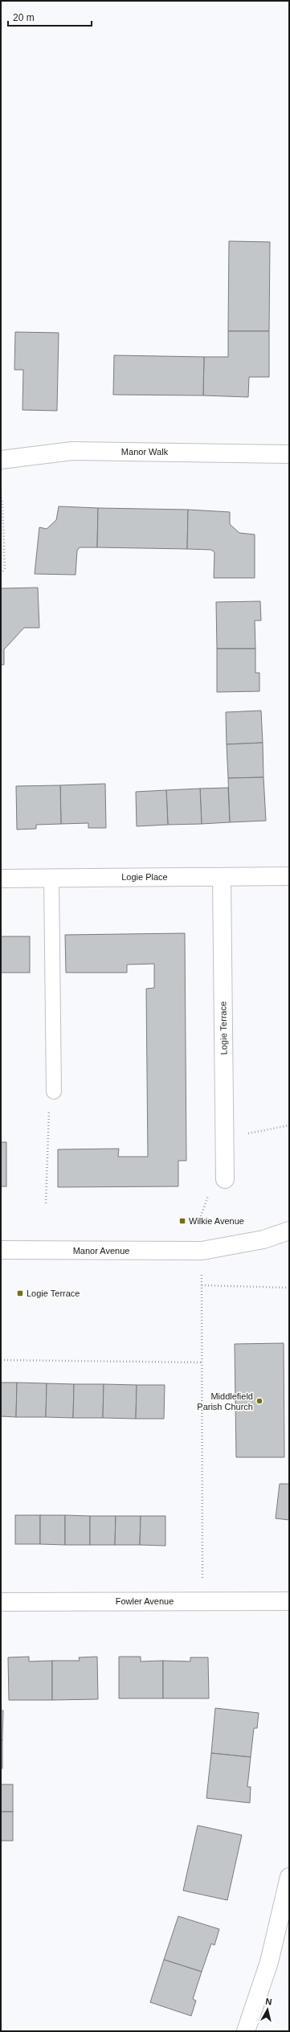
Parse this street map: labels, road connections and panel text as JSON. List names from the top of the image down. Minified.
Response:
{"streets":{"street":["Manor Walk","Logie Place","Logie Terrace","Manor Avenue","Fowler Avenue"]},"crossings":[["Logie Place","Logie Terrace"]],"places":{"transit":["Wilkie Avenue","Logie Terrace"],"other":["Middlefield Parish Church"]},"scale_bar":"20 m","north":"top"}
